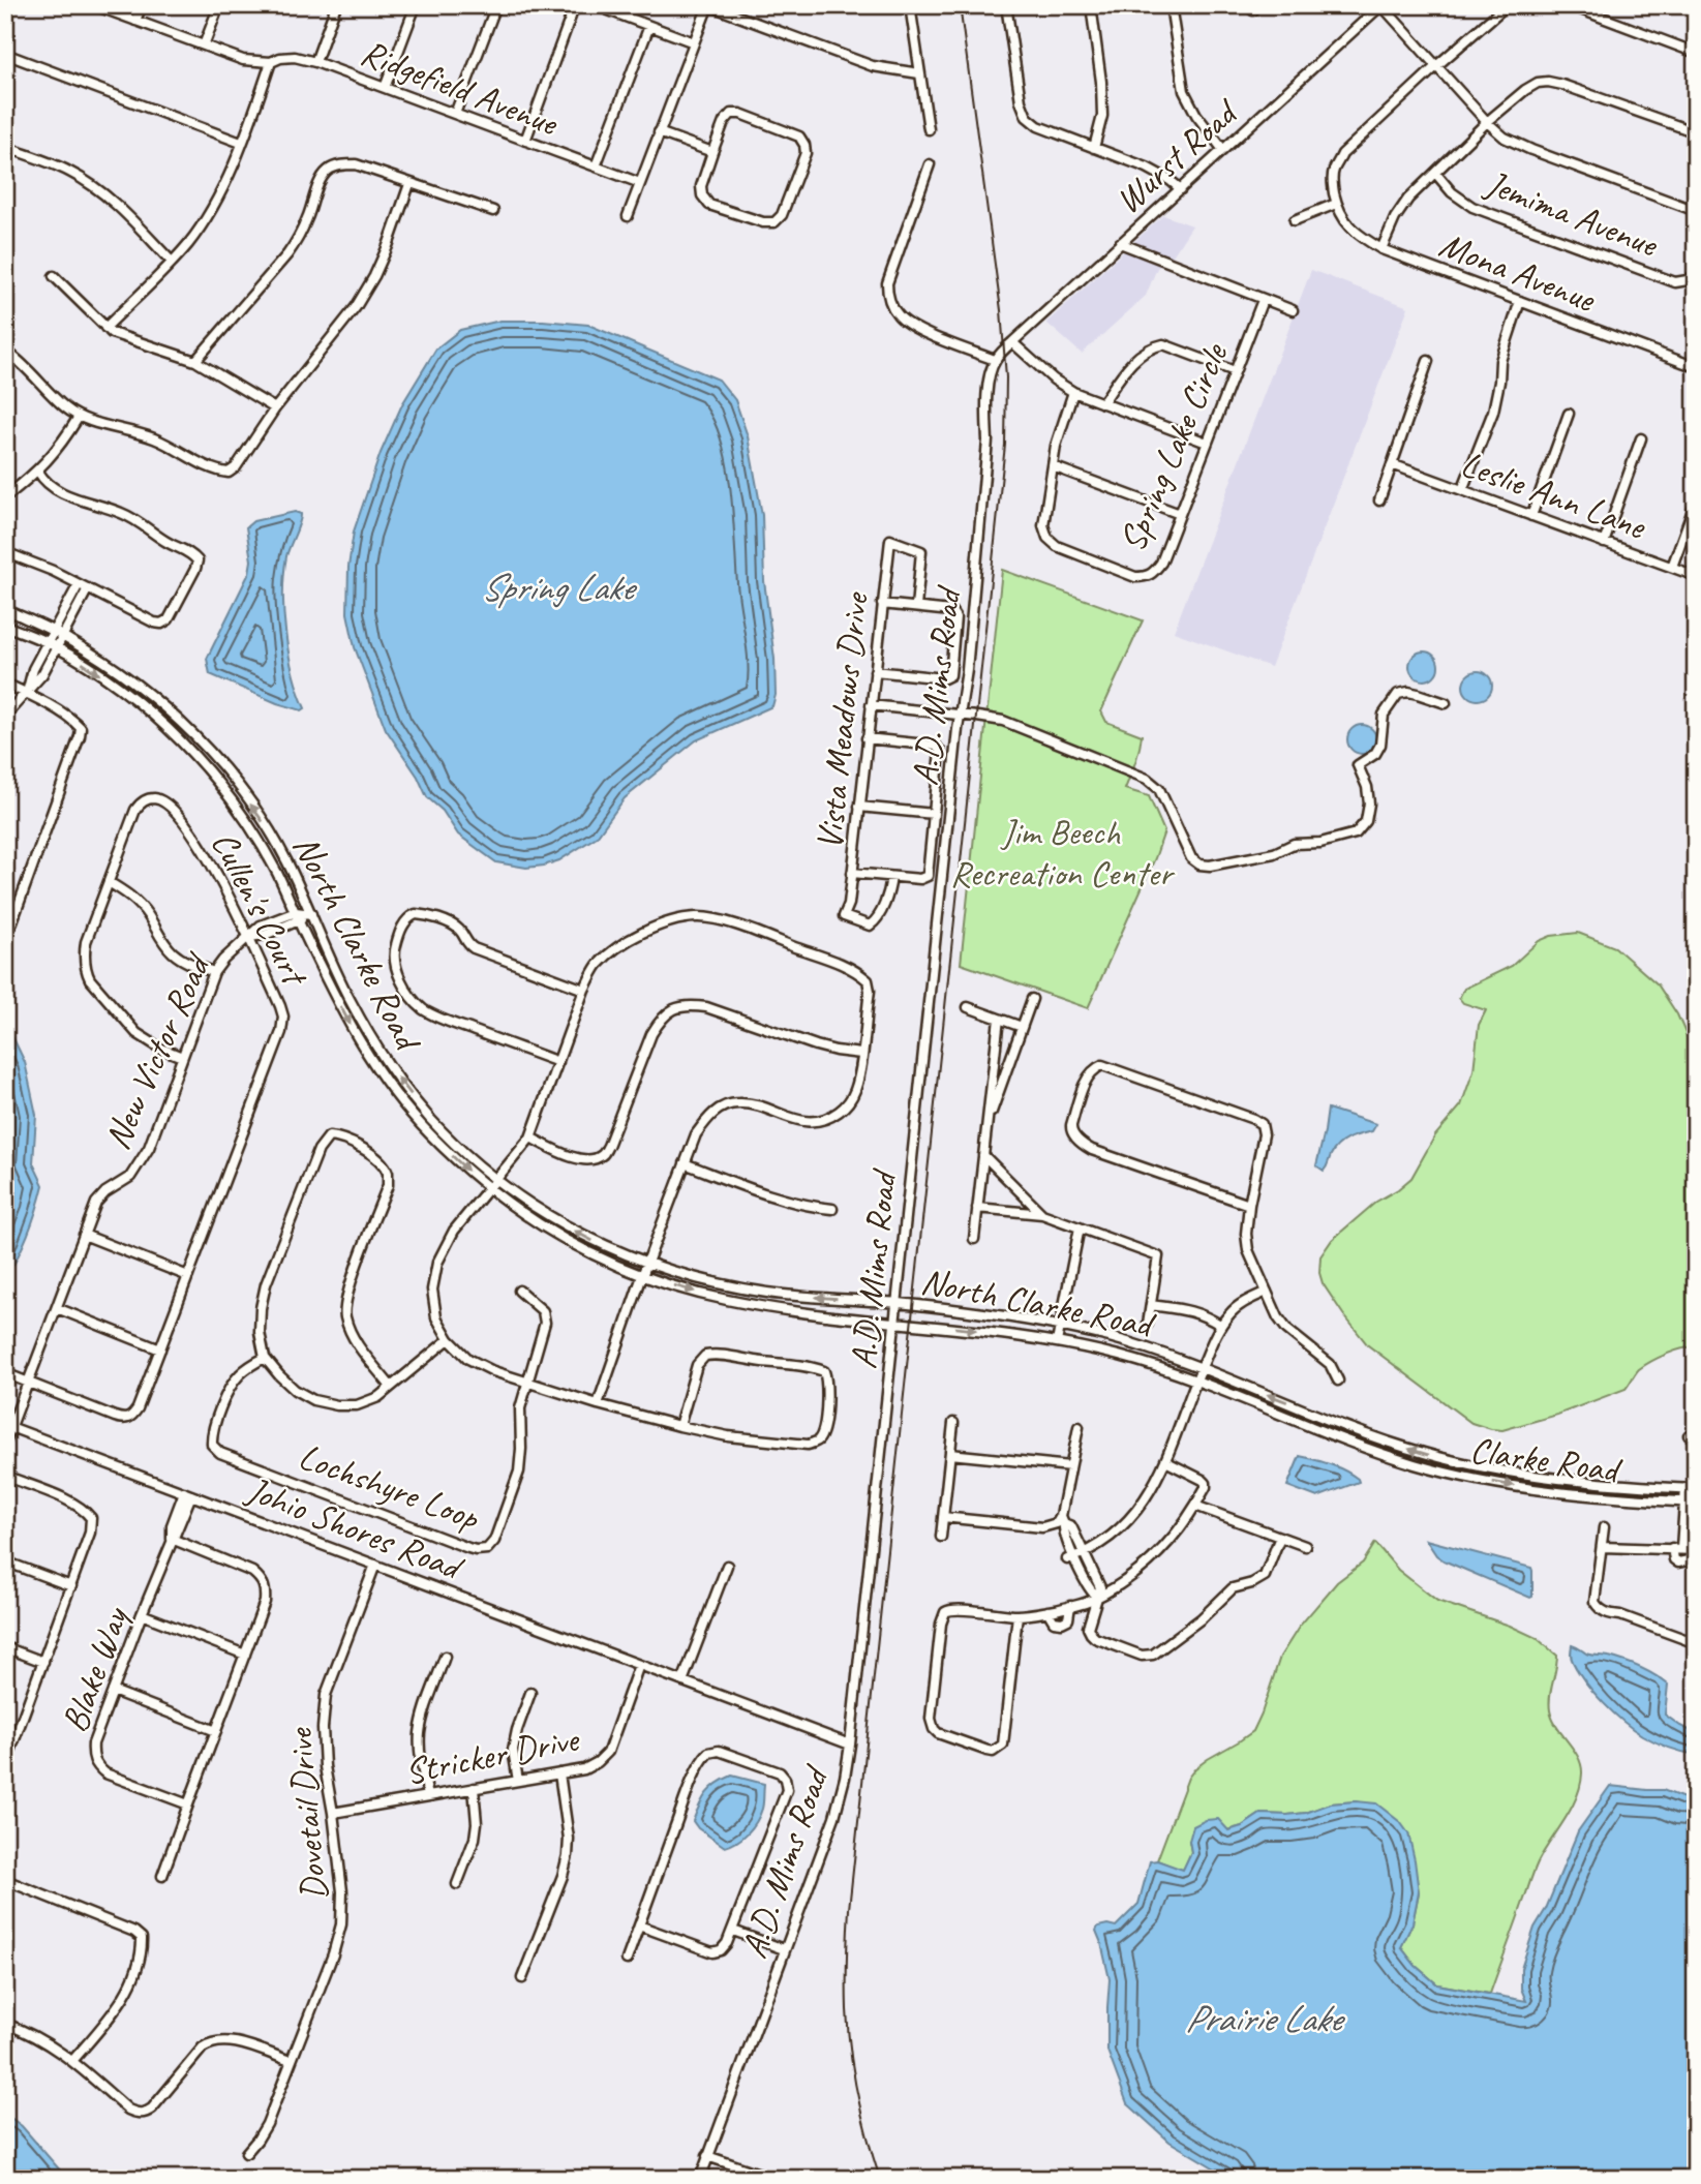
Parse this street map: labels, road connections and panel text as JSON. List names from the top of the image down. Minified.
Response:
{"streets":{"street":["Ridgefield Avenue","Wurst Road","Jemima Avenue","Mona Avenue","Spring Lake Circle","Leslie Ann Lane","A.D. Mims Road","Vista Meadows Drive","Cullen's Court","North Clarke Road","New Victor Road","Clarke Road","Lochshyre Loop","Johio Shores Road","Blake Way","Stricker Drive","Dovetail Drive"]},"crossings":[["A.D. Mims Road","North Clarke Road"],["A.D. Mims Road","Johio Shores Road"],["Cullen's Court","New Victor Road"],["North Clarke Road","New Victor Road"],["North Clarke Road","Clarke Road"],["New Victor Road","Johio Shores Road"],["Johio Shores Road","Blake Way"],["Johio Shores Road","Stricker Drive"],["Johio Shores Road","Dovetail Drive"],["Stricker Drive","Dovetail Drive"]],"water":["Spring Lake","Prairie Lake"],"parks":["Jim Beech Recreation Center"]}
